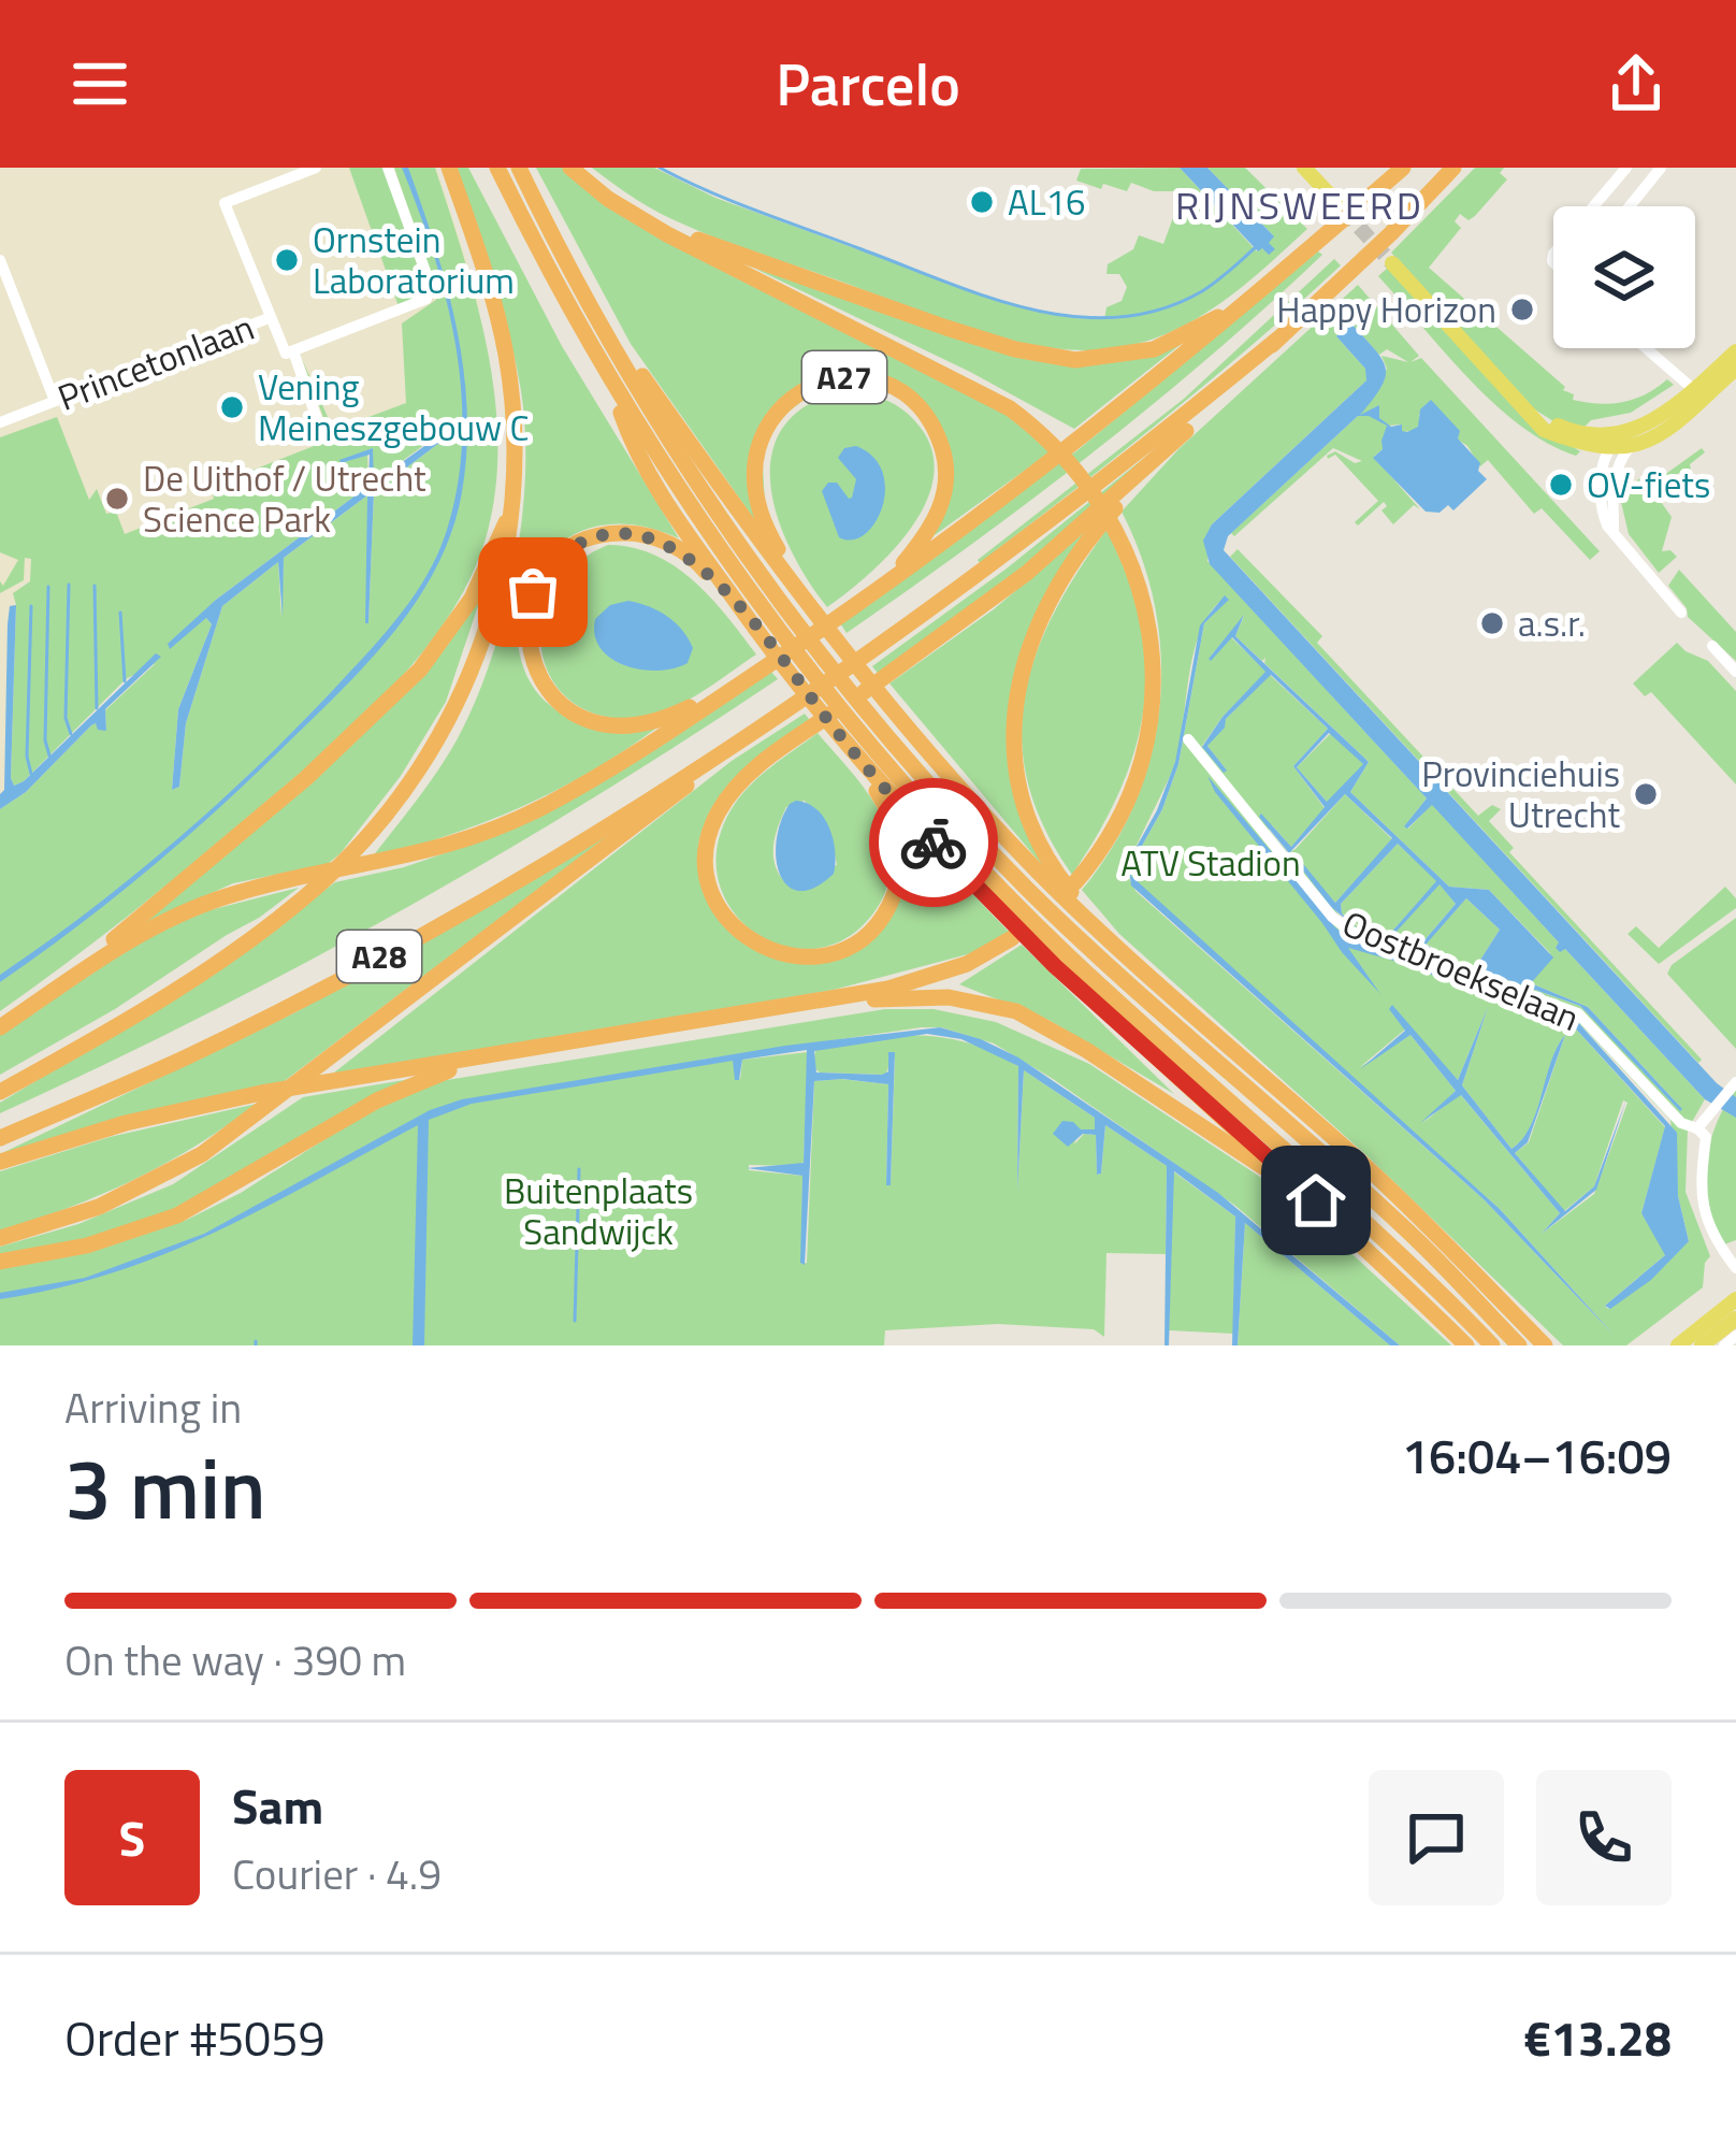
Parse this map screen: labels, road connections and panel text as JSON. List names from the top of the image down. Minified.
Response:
{"streets":{"highway":["A27","A28"],"street":["Princetonlaan","Oostbroekselaan"]},"crossings":[["A27","A28"]],"districts":["RIJNSWEERD"],"parks":["ATV Stadion","Buitenplaats Sandwijck"],"places":["AL16","Ornstein Laboratorium","Happy Horizon","Vening Meineszgebouw C","OV-fiets","De Uithof / Utrecht Science Park","a.s.r.","Provinciehuis Utrecht"],"page":{"header":"Parcelo","heading":["3 min","Arriving in","16:04–16:09"],"panel":["Sam","Courier · 4.9","Order #5059","€13.28"],"bar":"On the way · 390 m","round":"S"}}
